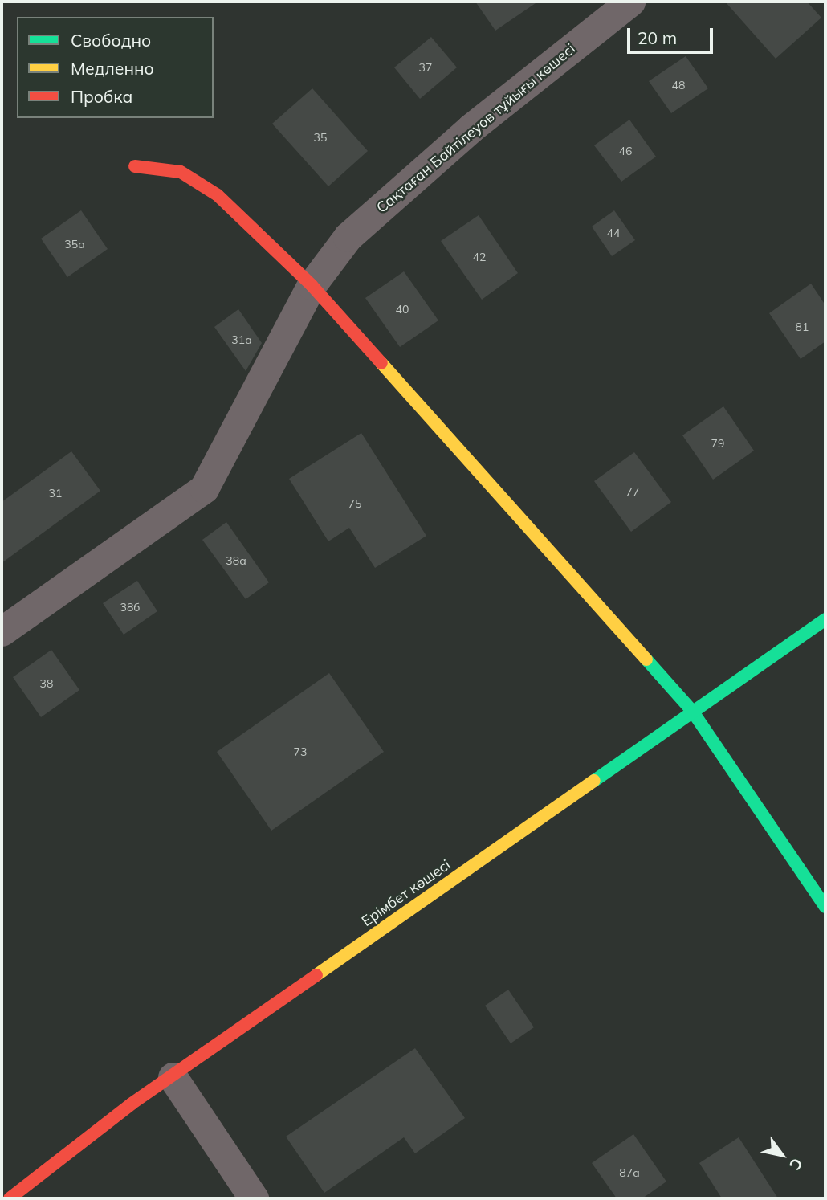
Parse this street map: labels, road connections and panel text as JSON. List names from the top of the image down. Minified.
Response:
{"streets":{"street":["Сақтаған Байтілеуов тұйығы көшесі","Ерімбет көшесі"]},"house_numbers":["37","48","35","46","44","35а","42","40","81","31а","79","77","31","75","38а","38б","38","73","87а"],"legend":["Свободно","Медленно","Пробка"],"scale_bar":"20 m","north":"bottom right"}
